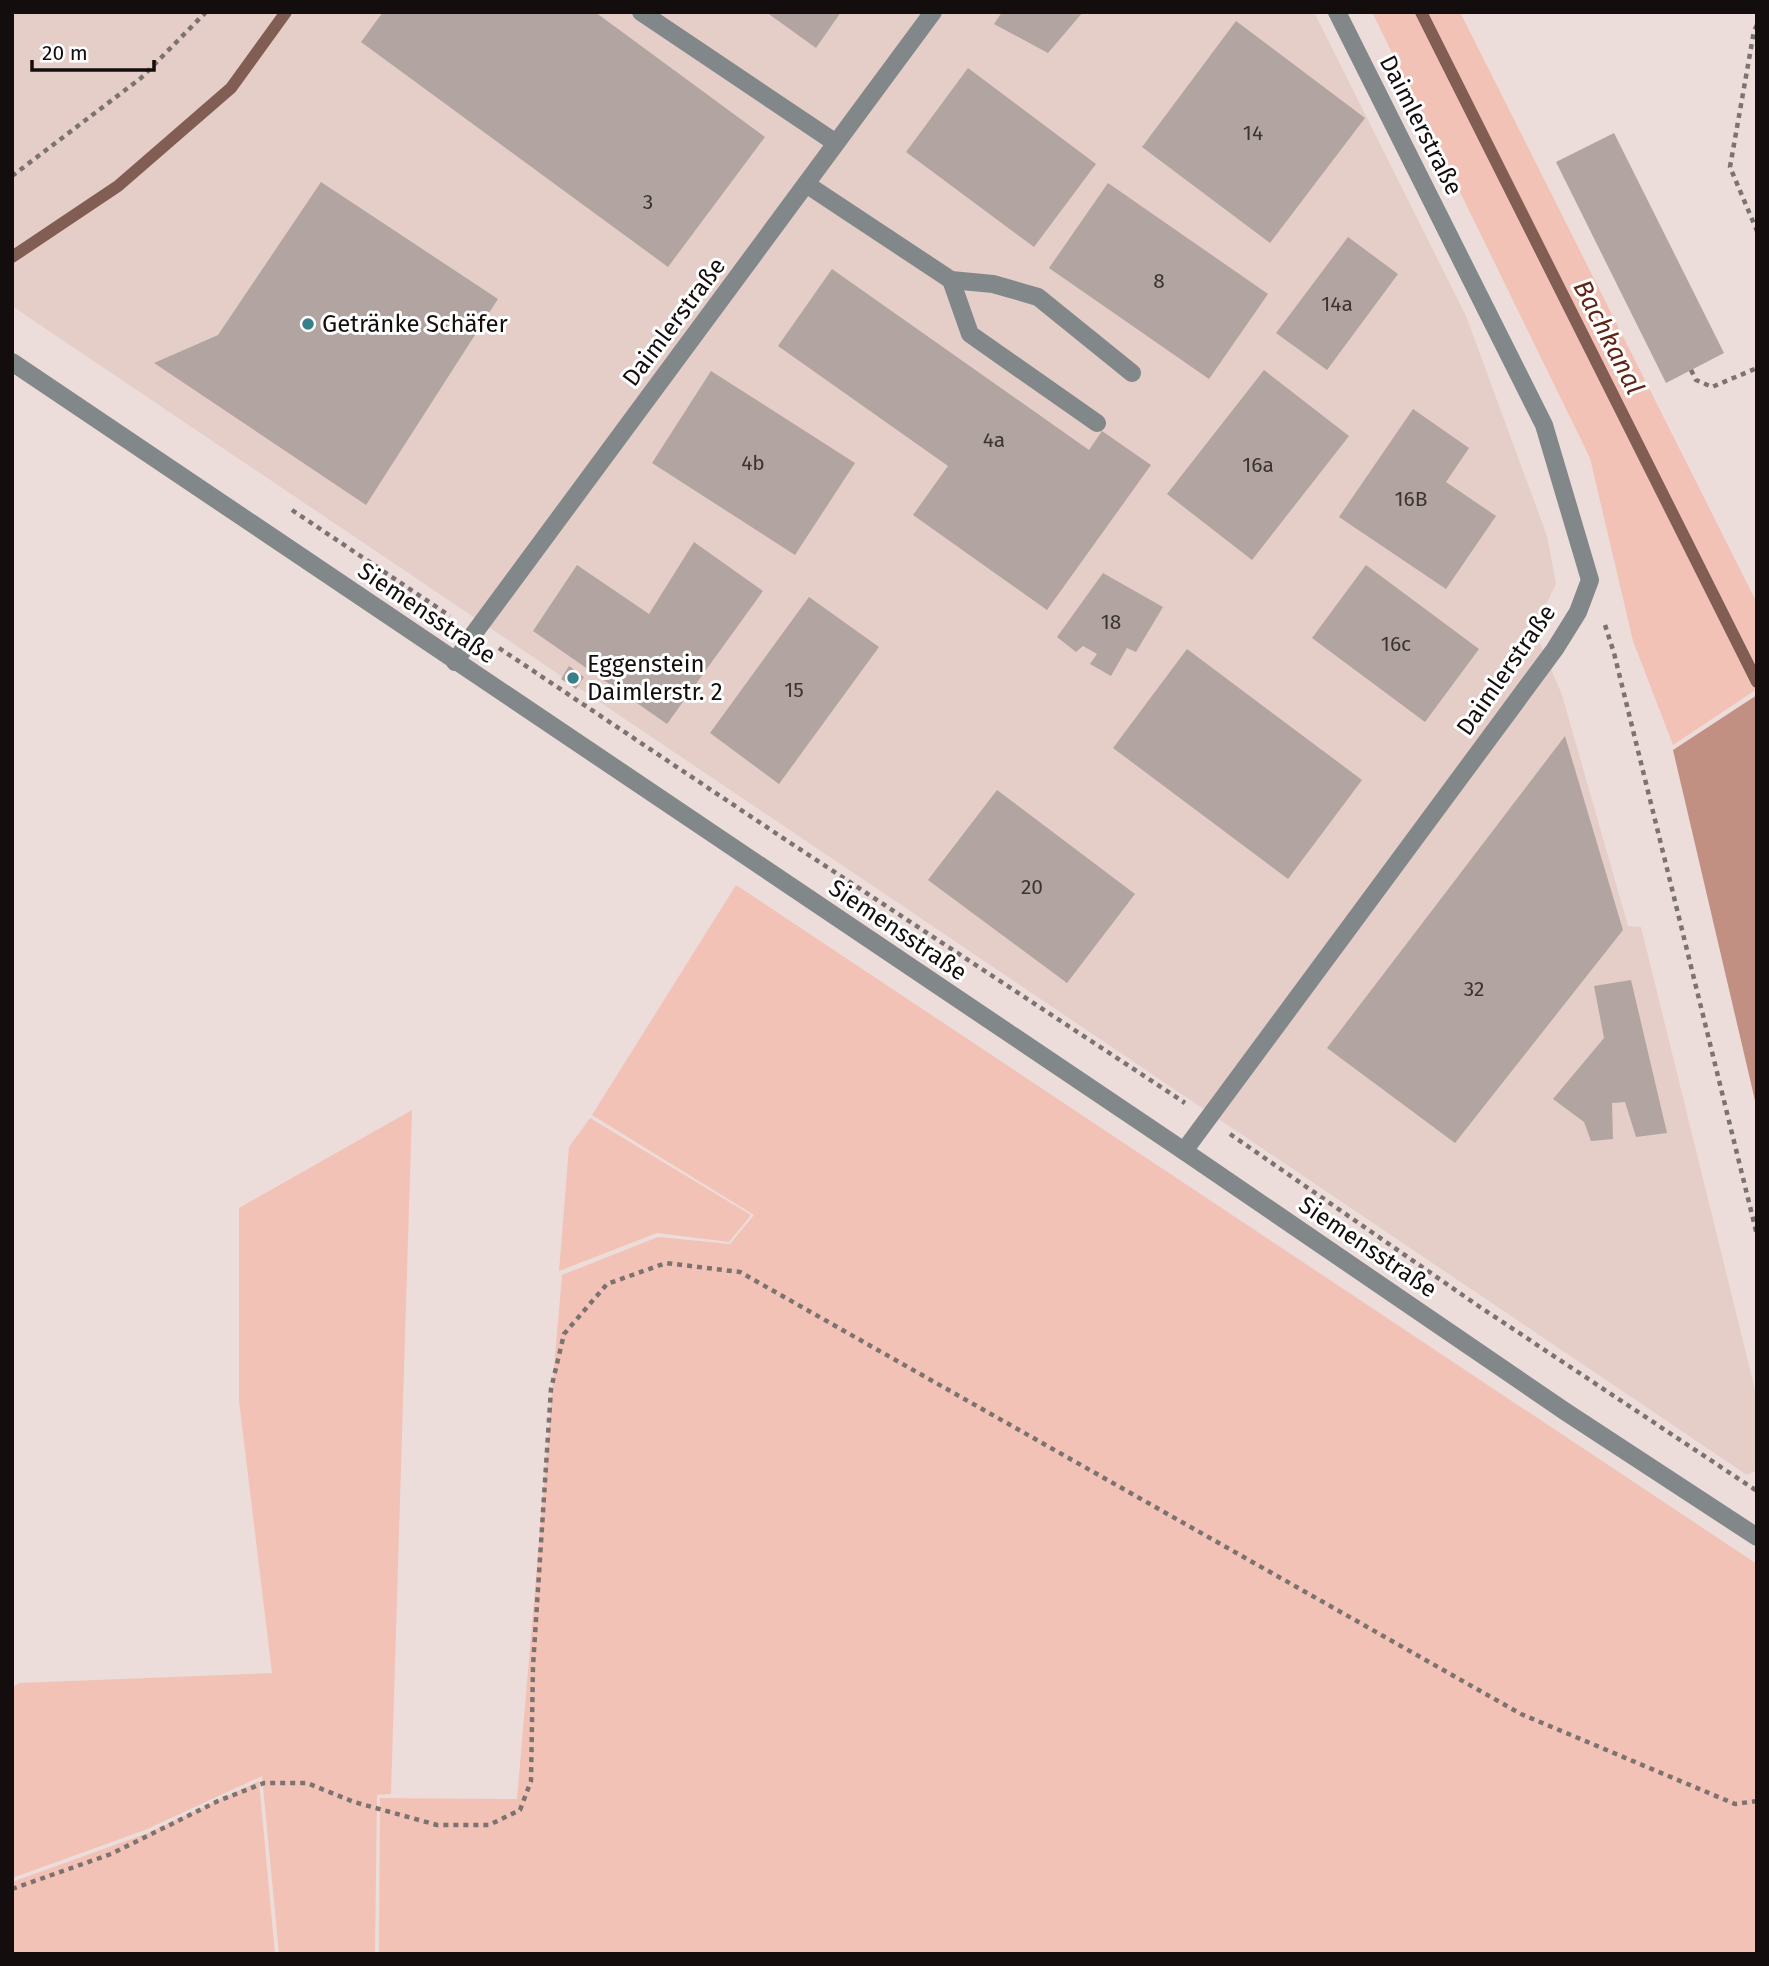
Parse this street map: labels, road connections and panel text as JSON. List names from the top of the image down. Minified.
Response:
{"streets":{"street":["Daimlerstraße","Siemensstraße"]},"crossings":[["Daimlerstraße","Siemensstraße"]],"water":["Bachkanal"],"places":["Getränke Schäfer","Eggenstein Daimlerstr. 2"],"house_numbers":["14","3","8","14a","4a","4b","16a","16B","18","16c","15","20","32"],"scale_bar":"20 m"}
